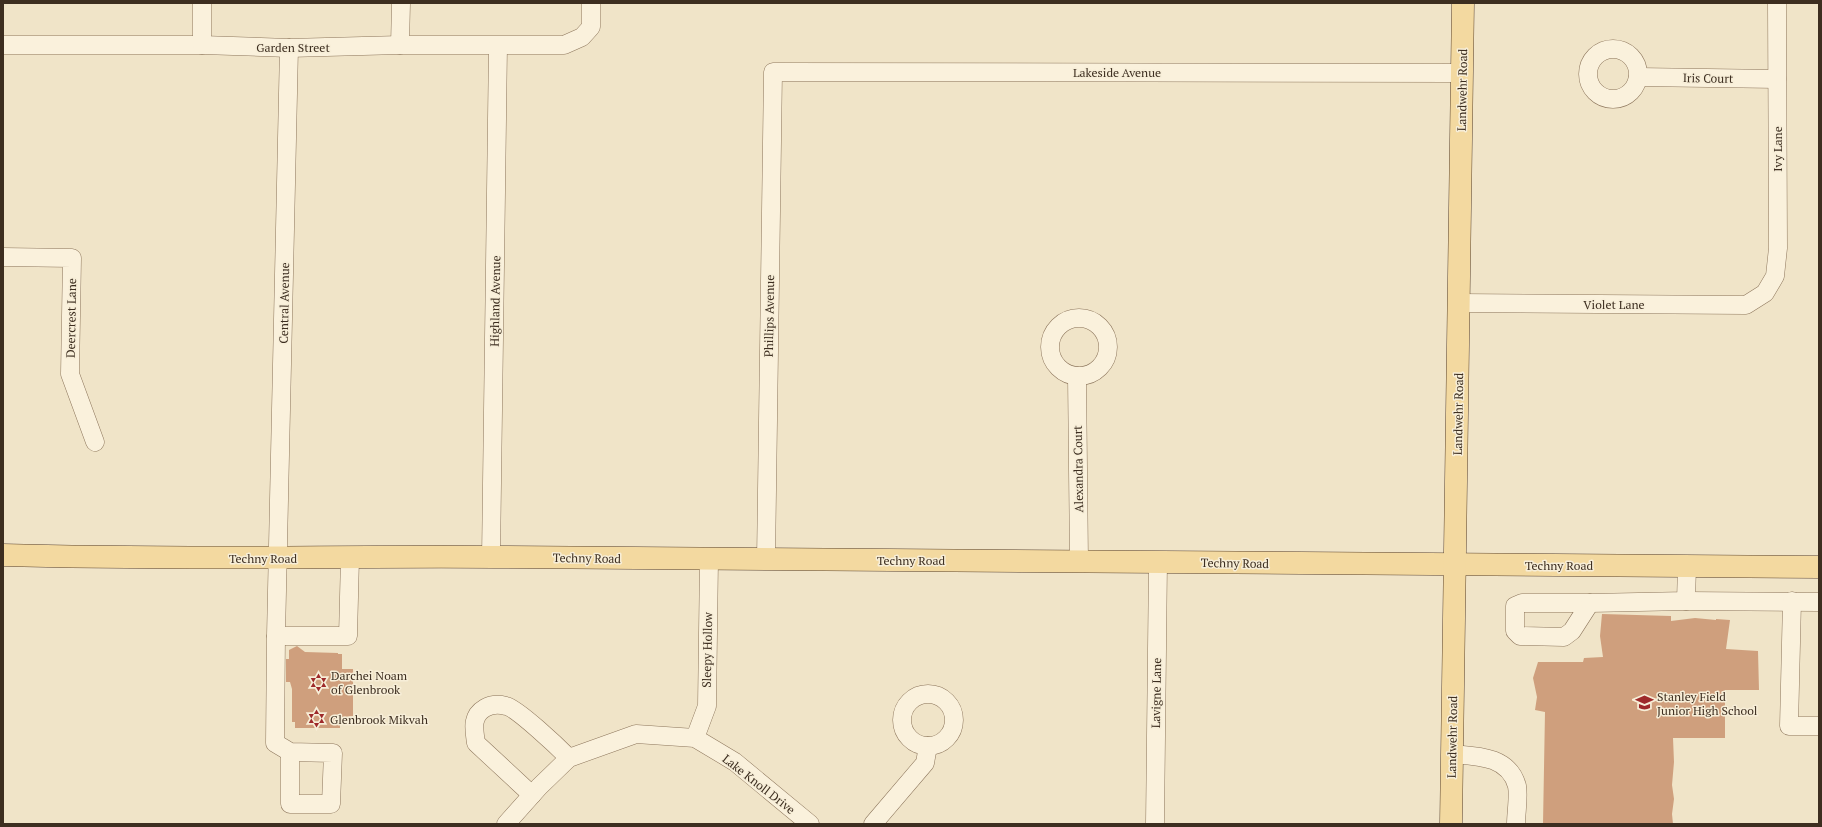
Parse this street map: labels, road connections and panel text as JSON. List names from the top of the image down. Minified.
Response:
{"streets":{"main road":["Landwehr Road","Techny Road"],"street":["Garden Street","Lakeside Avenue","Iris Court","Ivy Lane","Highland Avenue","Central Avenue","Violet Lane","Phillips Avenue","Deercrest Lane","Alexandra Court","Sleepy Hollow","Lavigne Lane","Lake Knoll Drive"]},"crossings":[["Garden Street","Highland Avenue"],["Garden Street","Central Avenue"],["Lakeside Avenue","Landwehr Road"],["Lakeside Avenue","Phillips Avenue"],["Iris Court","Ivy Lane"],["Landwehr Road","Violet Lane"],["Landwehr Road","Techny Road"],["Ivy Lane","Violet Lane"],["Highland Avenue","Techny Road"],["Central Avenue","Techny Road"],["Phillips Avenue","Techny Road"],["Alexandra Court","Techny Road"],["Techny Road","Sleepy Hollow"],["Techny Road","Lavigne Lane"],["Sleepy Hollow","Lake Knoll Drive"]],"places":{"synagogue":["Darchei Noam of Glenbrook","Glenbrook Mikvah"],"school or university":["Stanley Field Junior High School"]}}
